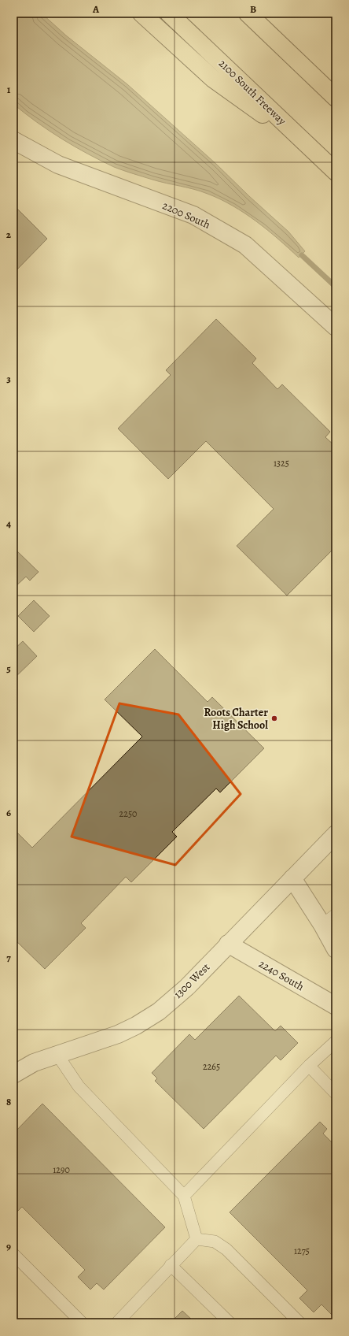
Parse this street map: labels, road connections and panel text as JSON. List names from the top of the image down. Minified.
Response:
{"streets":{"highway":["2100 South Freeway"],"street":["2200 South","2240 South","1300 West"]},"crossings":[["2240 South","1300 West"]],"places":["Roots Charter High School"],"house_numbers":["1325","2250","2265","1290","1275"],"grid":{"columns":["A","B"],"rows":["1","2","3","4","5","6","7","8","9"]}}
